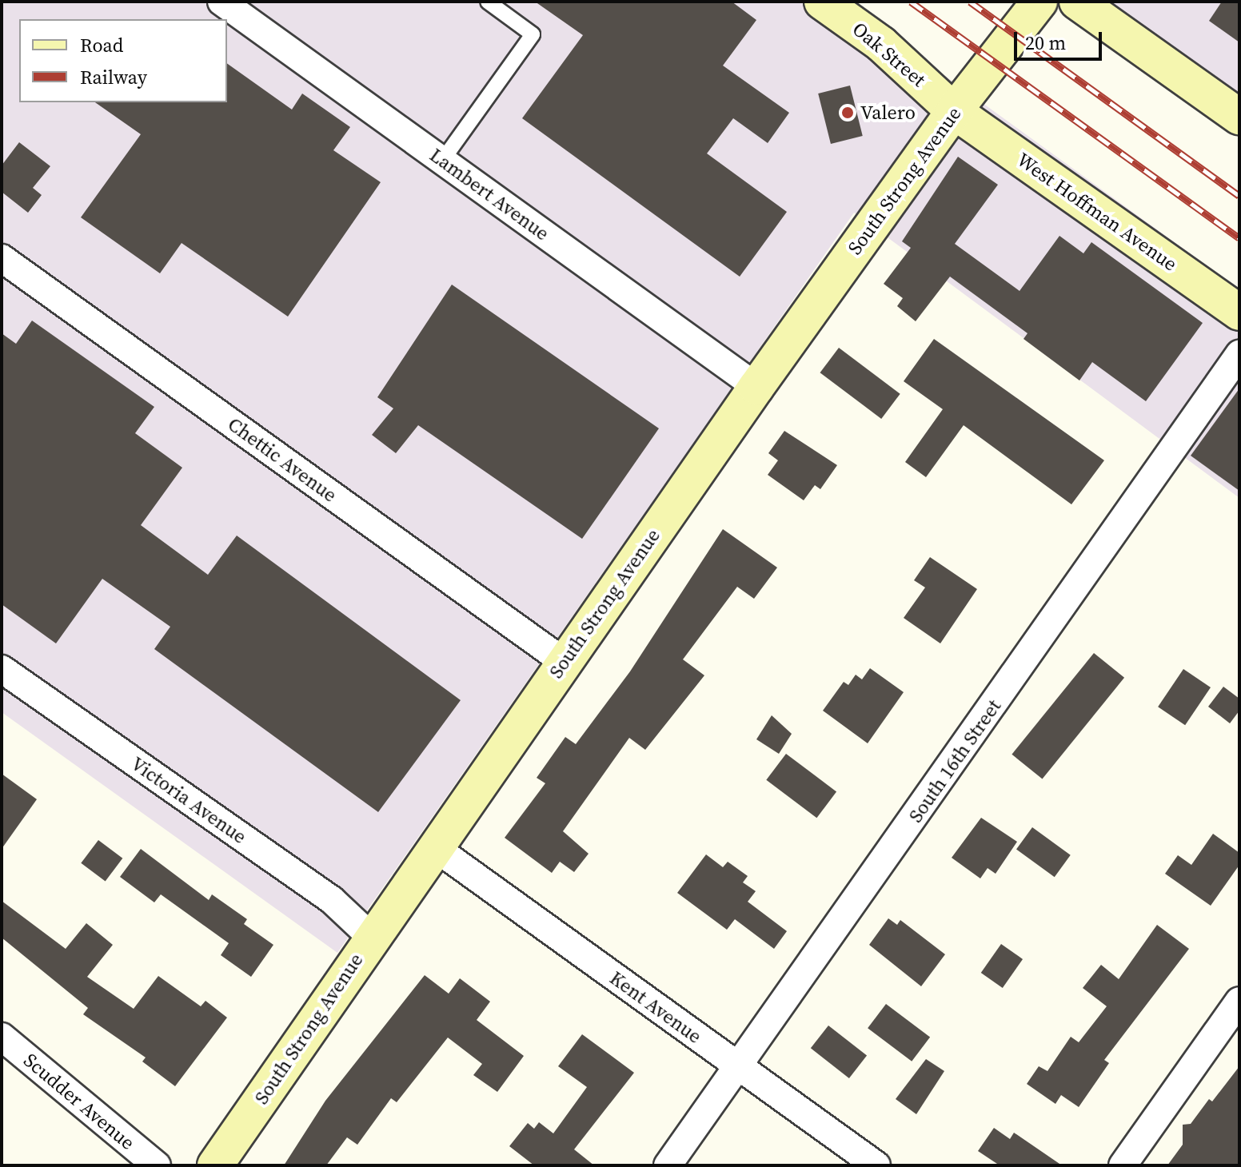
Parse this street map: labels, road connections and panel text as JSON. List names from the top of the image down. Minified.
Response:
{"streets":{"street":["Oak Street","South Strong Avenue","Lambert Avenue","West Hoffman Avenue","Chettic Avenue","South 16th Street","Victoria Avenue","Kent Avenue","Scudder Avenue"]},"crossings":[["Oak Street","South Strong Avenue"],["Oak Street","West Hoffman Avenue"],["South Strong Avenue","Lambert Avenue"],["South Strong Avenue","West Hoffman Avenue"],["South Strong Avenue","Chettic Avenue"],["South Strong Avenue","Victoria Avenue"],["South Strong Avenue","Kent Avenue"],["South 16th Street","Kent Avenue"]],"places":["Valero"],"legend":["Road","Railway"],"scale_bar":"20 m"}
